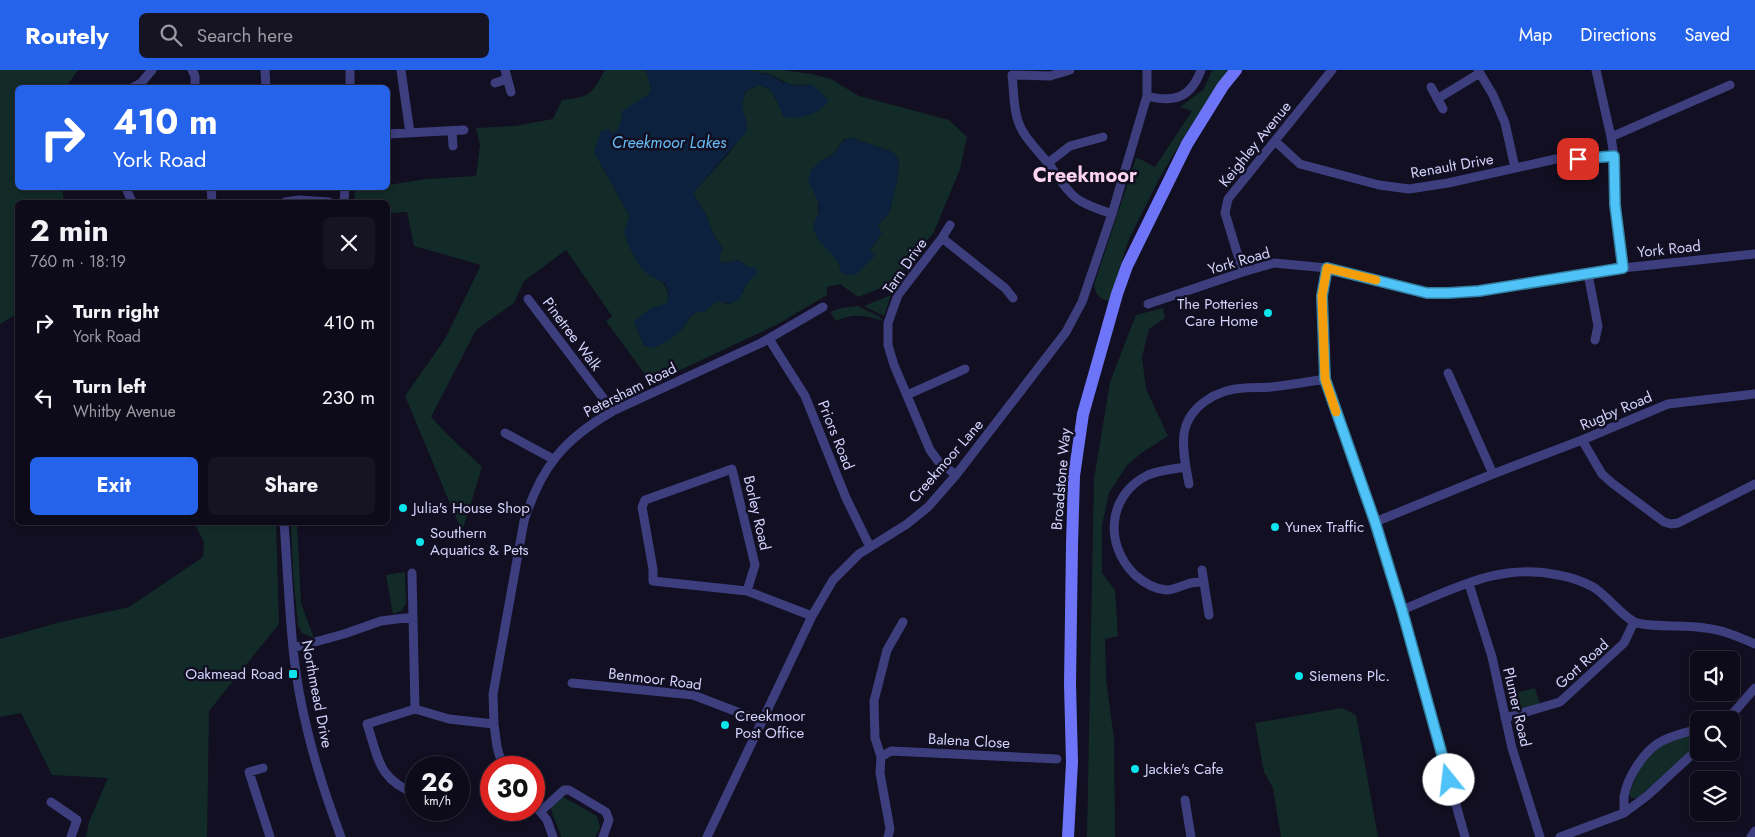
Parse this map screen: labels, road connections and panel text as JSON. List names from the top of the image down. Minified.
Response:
{"streets":{"street":["Keighley Avenue","Renault Drive","York Road","Tarn Drive","Pinetree Walk","Petersham Road","Rugby Road","Priors Road","Creekmoor Lane","Broadstone Way","Borley Road","Gort Road","Benmoor Road","Northmead Drive","Plumer Road","Balena Close"]},"crossings":[["Keighley Avenue","Renault Drive"],["Keighley Avenue","York Road"],["Tarn Drive","Creekmoor Lane"],["Pinetree Walk","Petersham Road"],["Petersham Road","Priors Road"],["Priors Road","Creekmoor Lane"],["Creekmoor Lane","Borley Road"],["Creekmoor Lane","Benmoor Road"],["Gort Road","Plumer Road"]],"districts":["Creekmoor"],"water":["Creekmoor Lakes"],"places":{"other":["The Potteries Care Home","Julia's House Shop","Yunex Traffic","Southern Aquatics & Pets","Siemens Plc.","Creekmoor Post Office","Jackie's Cafe"],"transit":["Oakmead Road"]},"page":{"header":"Routely","search":"Search here","nav":["Map","Directions","Saved"],"turn":["410 m","York Road"],"heading":["2 min","760 m · 18:19"],"list":[{"name":"Turn right","note":"York Road","value":"410 m"},{"name":"Turn left","note":"Whitby Avenue","value":"230 m"}],"buttons":["Exit","Share"],"speed":"26 km/h","limit":"30"}}
